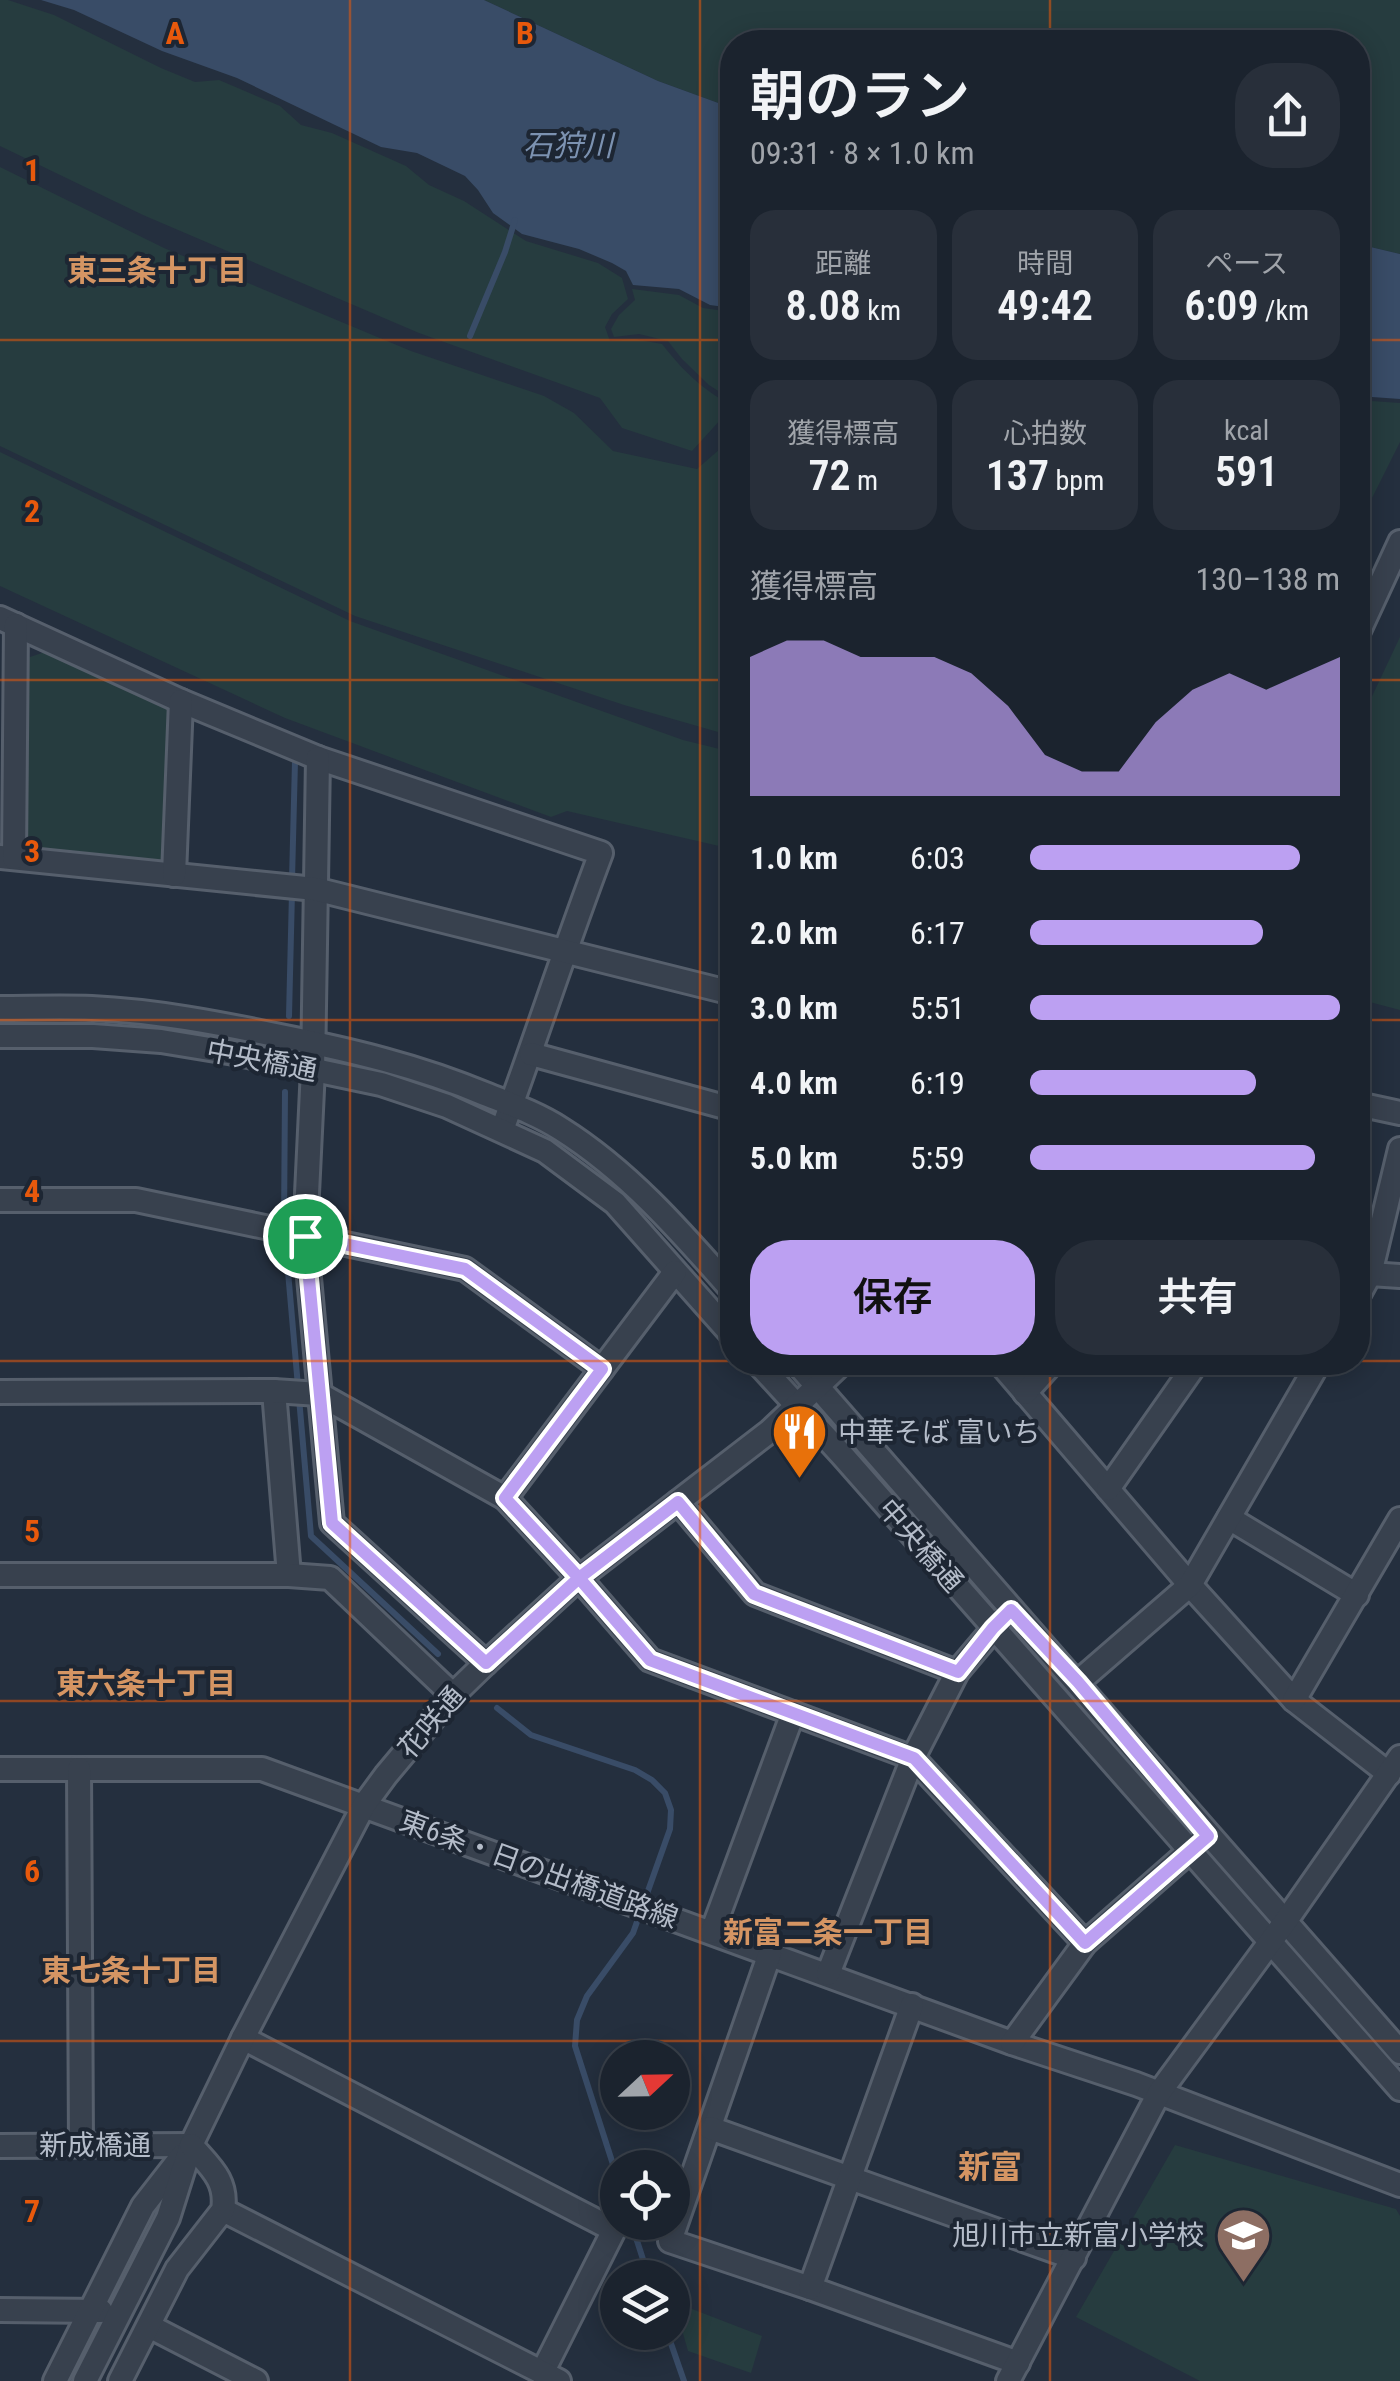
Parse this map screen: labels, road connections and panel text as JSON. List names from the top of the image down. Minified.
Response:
{"streets":{"street":["中央橋通","花咲通","東6条・日の出橋道路線","新成橋通"]},"crossings":[["中央橋通","花咲通"],["花咲通","東6条・日の出橋道路線"],["花咲通","新成橋通"]],"districts":["東三条十丁目","東六条十丁目","新富二条一丁目","東七条十丁目","新富"],"water":["石狩川"],"places":{"restaurant":["中華そば 富いち"],"school or university":["旭川市立新富小学校"]},"north":"right","page":{"heading":["朝のラン","09:31 · 8 × 1.0 km"],"stats":[["距離","8.08 km"],["時間","49:42"],["ペース","6:09 /km"],["獲得標高","72 m"],["心拍数","137 bpm"],["kcal","591"]],"chart":["獲得標高","130–138 m"],"list":[{"name":"1.0 km","note":"6:03"},{"name":"2.0 km","note":"6:17"},{"name":"3.0 km","note":"5:51"},{"name":"4.0 km","note":"6:19"},{"name":"5.0 km","note":"5:59"}],"buttons":["保存","共有"]},"grid":{"columns":["A","B"],"rows":["1","2","3","4","5","6","7"]}}
